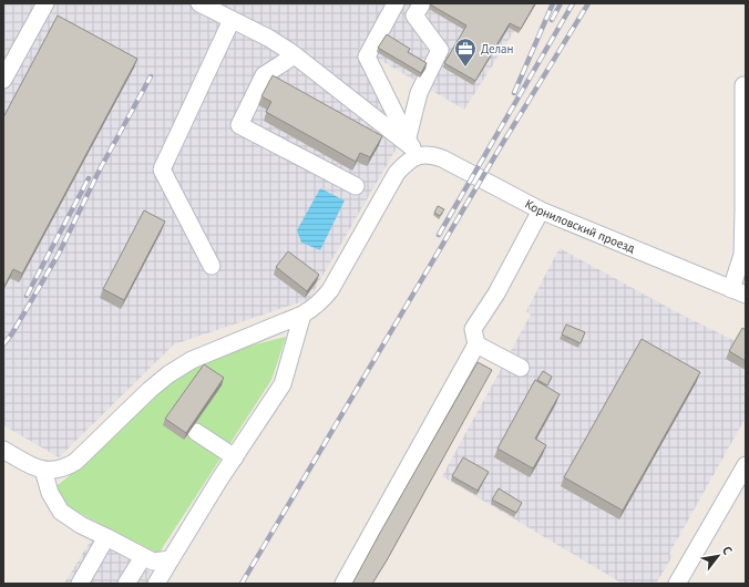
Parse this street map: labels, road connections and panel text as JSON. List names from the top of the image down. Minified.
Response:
{"streets":{"street":["Корниловский проезд"]},"places":{"office":["Делан"]},"north":"top right"}
